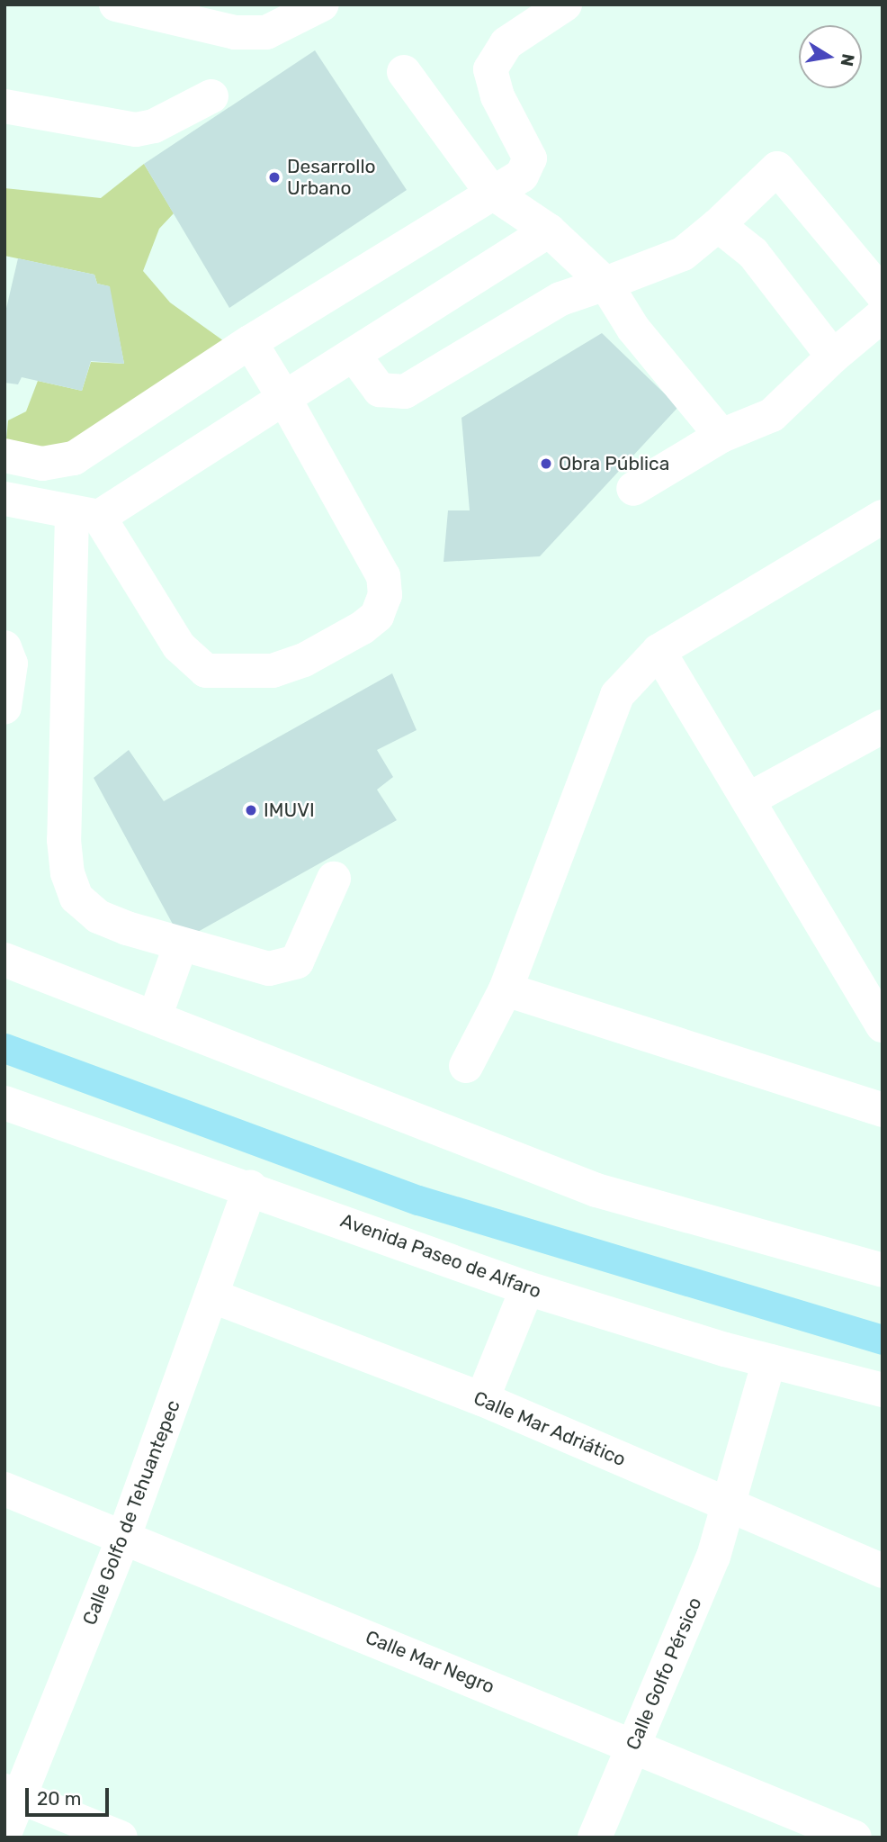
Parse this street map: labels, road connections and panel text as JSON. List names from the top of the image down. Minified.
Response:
{"streets":{"street":["Avenida Paseo de Alfaro","Calle Mar Adriático","Calle Golfo de Tehuantepec","Calle Mar Negro","Calle Golfo Pérsico"]},"crossings":[["Avenida Paseo de Alfaro","Calle Golfo de Tehuantepec"],["Avenida Paseo de Alfaro","Calle Golfo Pérsico"],["Calle Mar Adriático","Calle Golfo de Tehuantepec"],["Calle Mar Adriático","Calle Golfo Pérsico"],["Calle Golfo de Tehuantepec","Calle Mar Negro"],["Calle Mar Negro","Calle Golfo Pérsico"]],"places":["Desarrollo Urbano","Obra Pública","IMUVI"],"scale_bar":"20 m","north":"right"}
